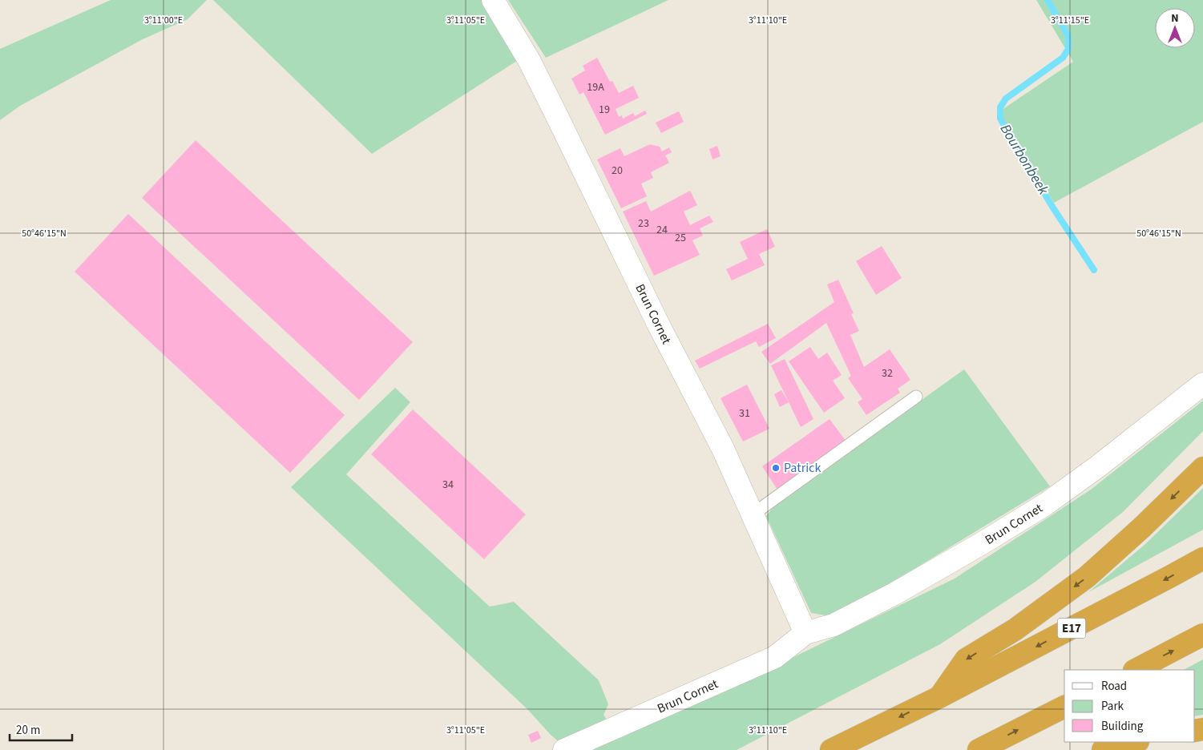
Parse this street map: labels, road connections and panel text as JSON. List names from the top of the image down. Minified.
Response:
{"streets":{"highway":["E17"],"street":["Brun Cornet"]},"water":["Bourbonbeek"],"places":["Patrick"],"house_numbers":["19A","19","20","23","24","25","32","31","34"],"legend":["Road","Park","Building"],"scale_bar":"20 m","north":"top","coordinates":["3°11'00\"E","3°11'05\"E","3°11'10\"E","3°11'15\"E","50°46'15\"N"]}
